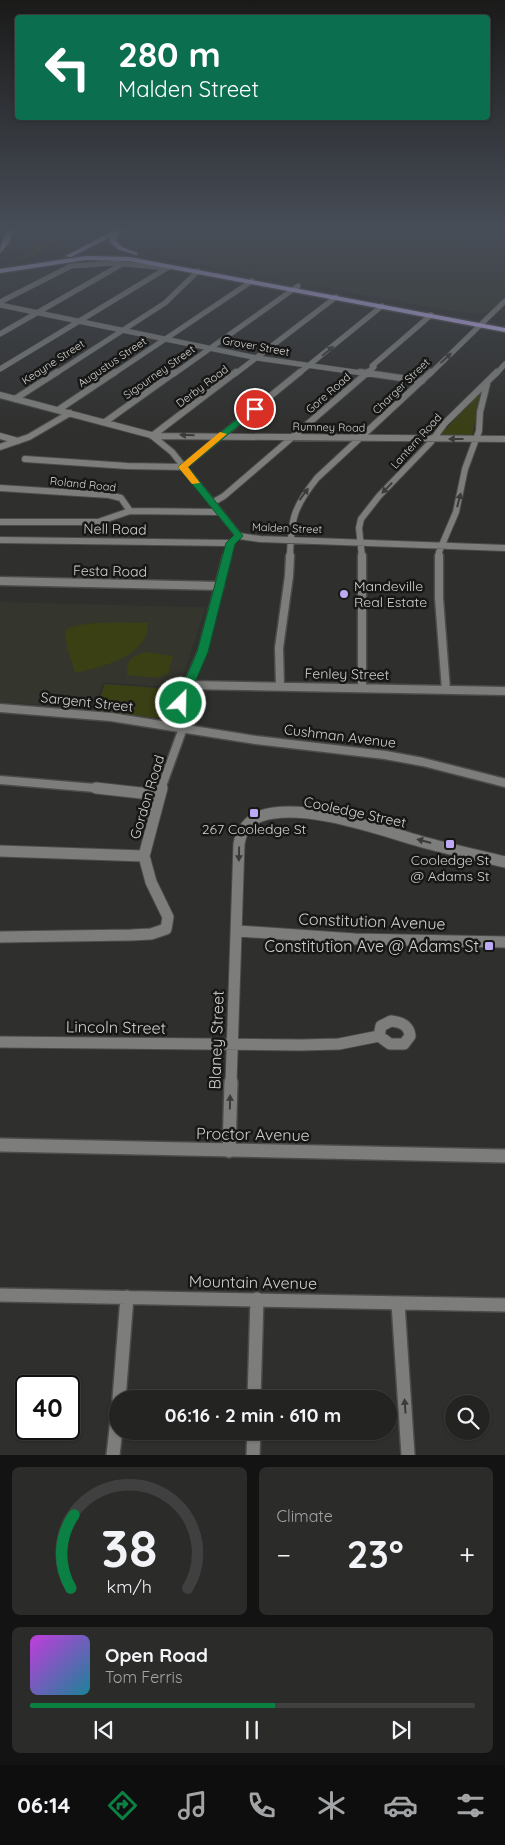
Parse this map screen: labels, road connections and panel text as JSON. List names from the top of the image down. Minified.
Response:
{"streets":{"street":["Grover Street","Keayne Street","Augustus Street","Sigourney Street","Derby Road","Charger Street","Gore Road","Rumney Road","Lantern Road","Roland Road","Malden Street","Nell Road","Festa Road","Fenley Street","Sargent Street","Cushman Avenue","Gordon Road","Cooledge Street","Constitution Avenue","Lincoln Street","Blaney Street","Proctor Avenue","Mountain Avenue"]},"crossings":[["Grover Street","Keayne Street"],["Grover Street","Augustus Street"],["Grover Street","Sigourney Street"],["Grover Street","Derby Road"],["Grover Street","Charger Street"],["Grover Street","Gore Road"],["Keayne Street","Malden Street"],["Augustus Street","Malden Street"],["Sigourney Street","Malden Street"],["Derby Road","Rumney Road"],["Derby Road","Malden Street"],["Charger Street","Rumney Road"],["Charger Street","Malden Street"],["Charger Street","Fenley Street"],["Gore Road","Rumney Road"],["Gore Road","Malden Street"],["Rumney Road","Lantern Road"],["Rumney Road","Malden Street"],["Lantern Road","Malden Street"],["Sargent Street","Cushman Avenue"],["Cushman Avenue","Gordon Road"],["Cooledge Street","Constitution Avenue"],["Cooledge Street","Blaney Street"],["Constitution Avenue","Blaney Street"],["Lincoln Street","Blaney Street"],["Blaney Street","Proctor Avenue"]],"one_way":["Charger Street","Blaney Street"],"places":{"other":["Mandeville Real Estate"],"transit":["267 Cooledge St","Cooledge St @ Adams St","Constitution Ave @ Adams St"]},"page":{"turn":["280 m","Malden Street"],"limit":"40","trip":"06:16 · 2 min · 610 m","tile":"Climate","heat":["−","23°","+"],"song":["Open Road","Tom Ferris"],"tabs":"06:14","gauge":["38","km/h"]}}
